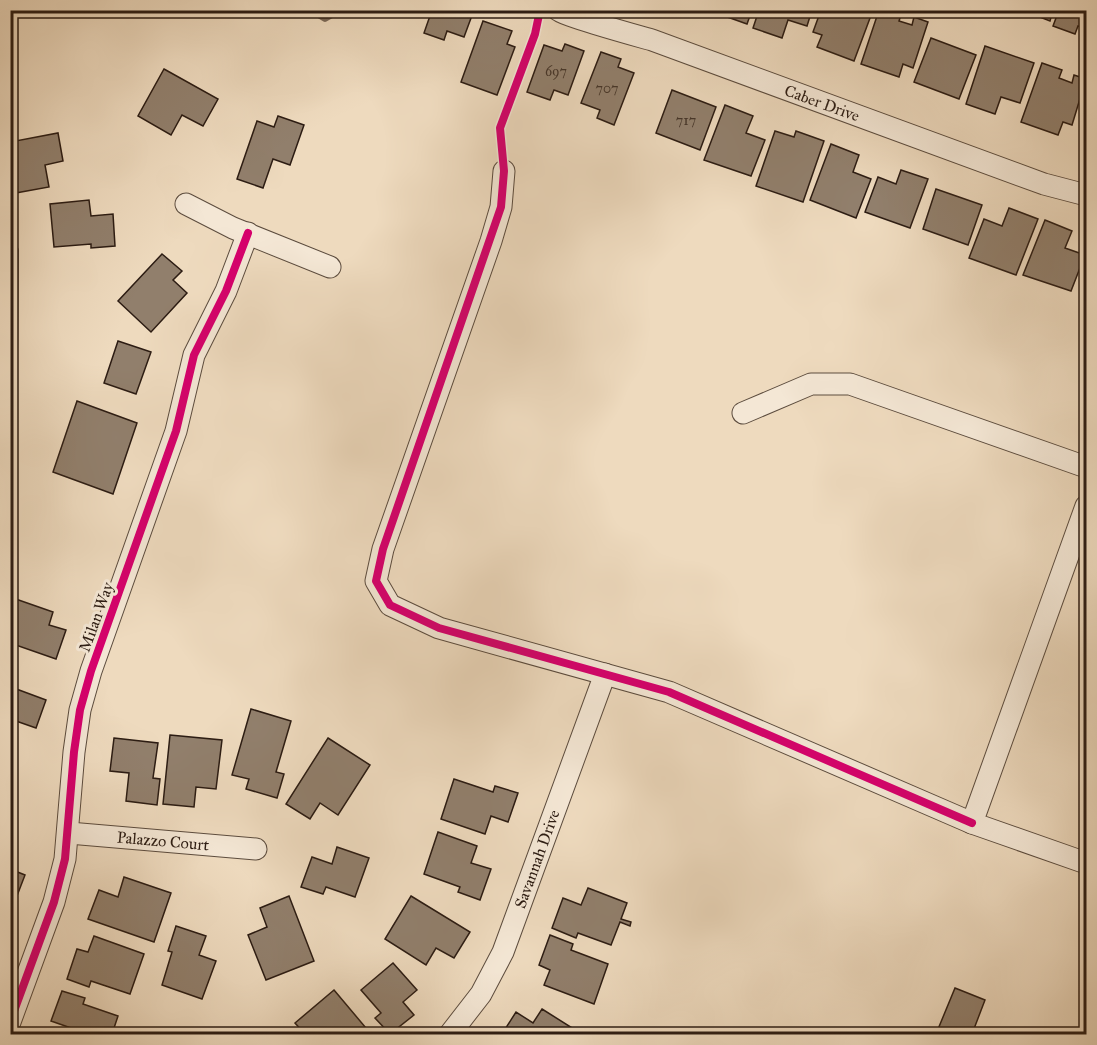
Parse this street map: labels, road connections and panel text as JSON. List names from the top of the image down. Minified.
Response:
{"streets":{"street":["Caber Drive","Milan Way","Palazzo Court","Savannah Drive"]},"crossings":[["Milan Way","Palazzo Court"]],"house_numbers":["697","707","717"]}
